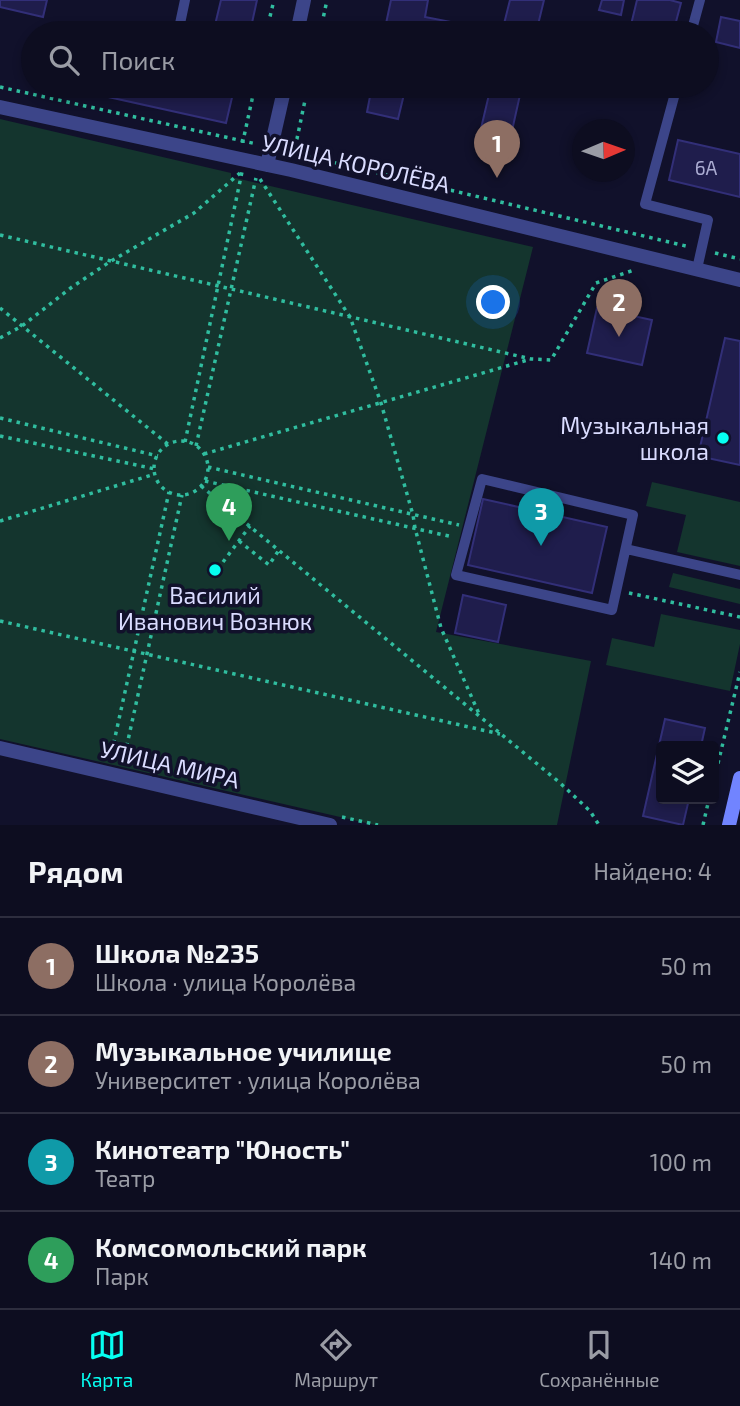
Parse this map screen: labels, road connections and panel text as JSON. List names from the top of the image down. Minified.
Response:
{"streets":{"street":["УЛИЦА КОРОЛЁВА","УЛИЦА МИРА"]},"places":["Музыкальная школа","Василий Иванович Вознюк"],"house_numbers":["6А"],"north":"right","page":{"search":"Поиск","pins":["1","2","4","3"],"heading":["Рядом","Найдено: 4"],"list":[{"mark":"1","name":"Школа №235","note":"Школа · улица Королёва","value":"50 m"},{"mark":"2","name":"Музыкальное училище","note":"Университет · улица Королёва","value":"50 m"},{"mark":"3","name":"Кинотеатр \"Юность\"","note":"Театр","value":"100 m"},{"mark":"4","name":"Комсомольский парк","note":"Парк","value":"140 m"}],"nav":["Карта","Маршрут","Сохранённые"]}}
